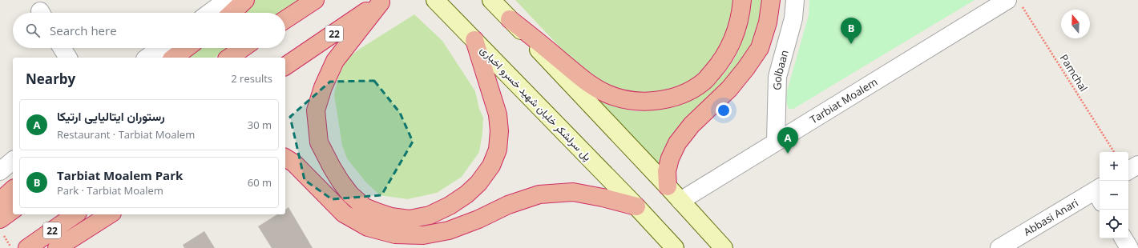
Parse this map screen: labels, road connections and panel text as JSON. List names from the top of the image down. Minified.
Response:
{"streets":{"highway":["22"],"main road":["پل سرلشکر خلبان شهید خسرو اخباری"],"street":["Golbaan","Tarbiat Moalem","Abbasi Anari"],"path":["Pamchal"]},"crossings":[["Golbaan","Tarbiat Moalem"],["Pamchal","Tarbiat Moalem"]],"north":"top","page":{"search":"Search here","pins":["B","A"],"heading":["Nearby","2 results"],"list":[{"mark":"A","name":"رستوران ایتالیایی ارتیکا","note":"Restaurant · Tarbiat Moalem","value":"30 m"},{"mark":"B","name":"Tarbiat Moalem Park","note":"Park · Tarbiat Moalem","value":"60 m"}],"map_buttons":["+","−"]}}
